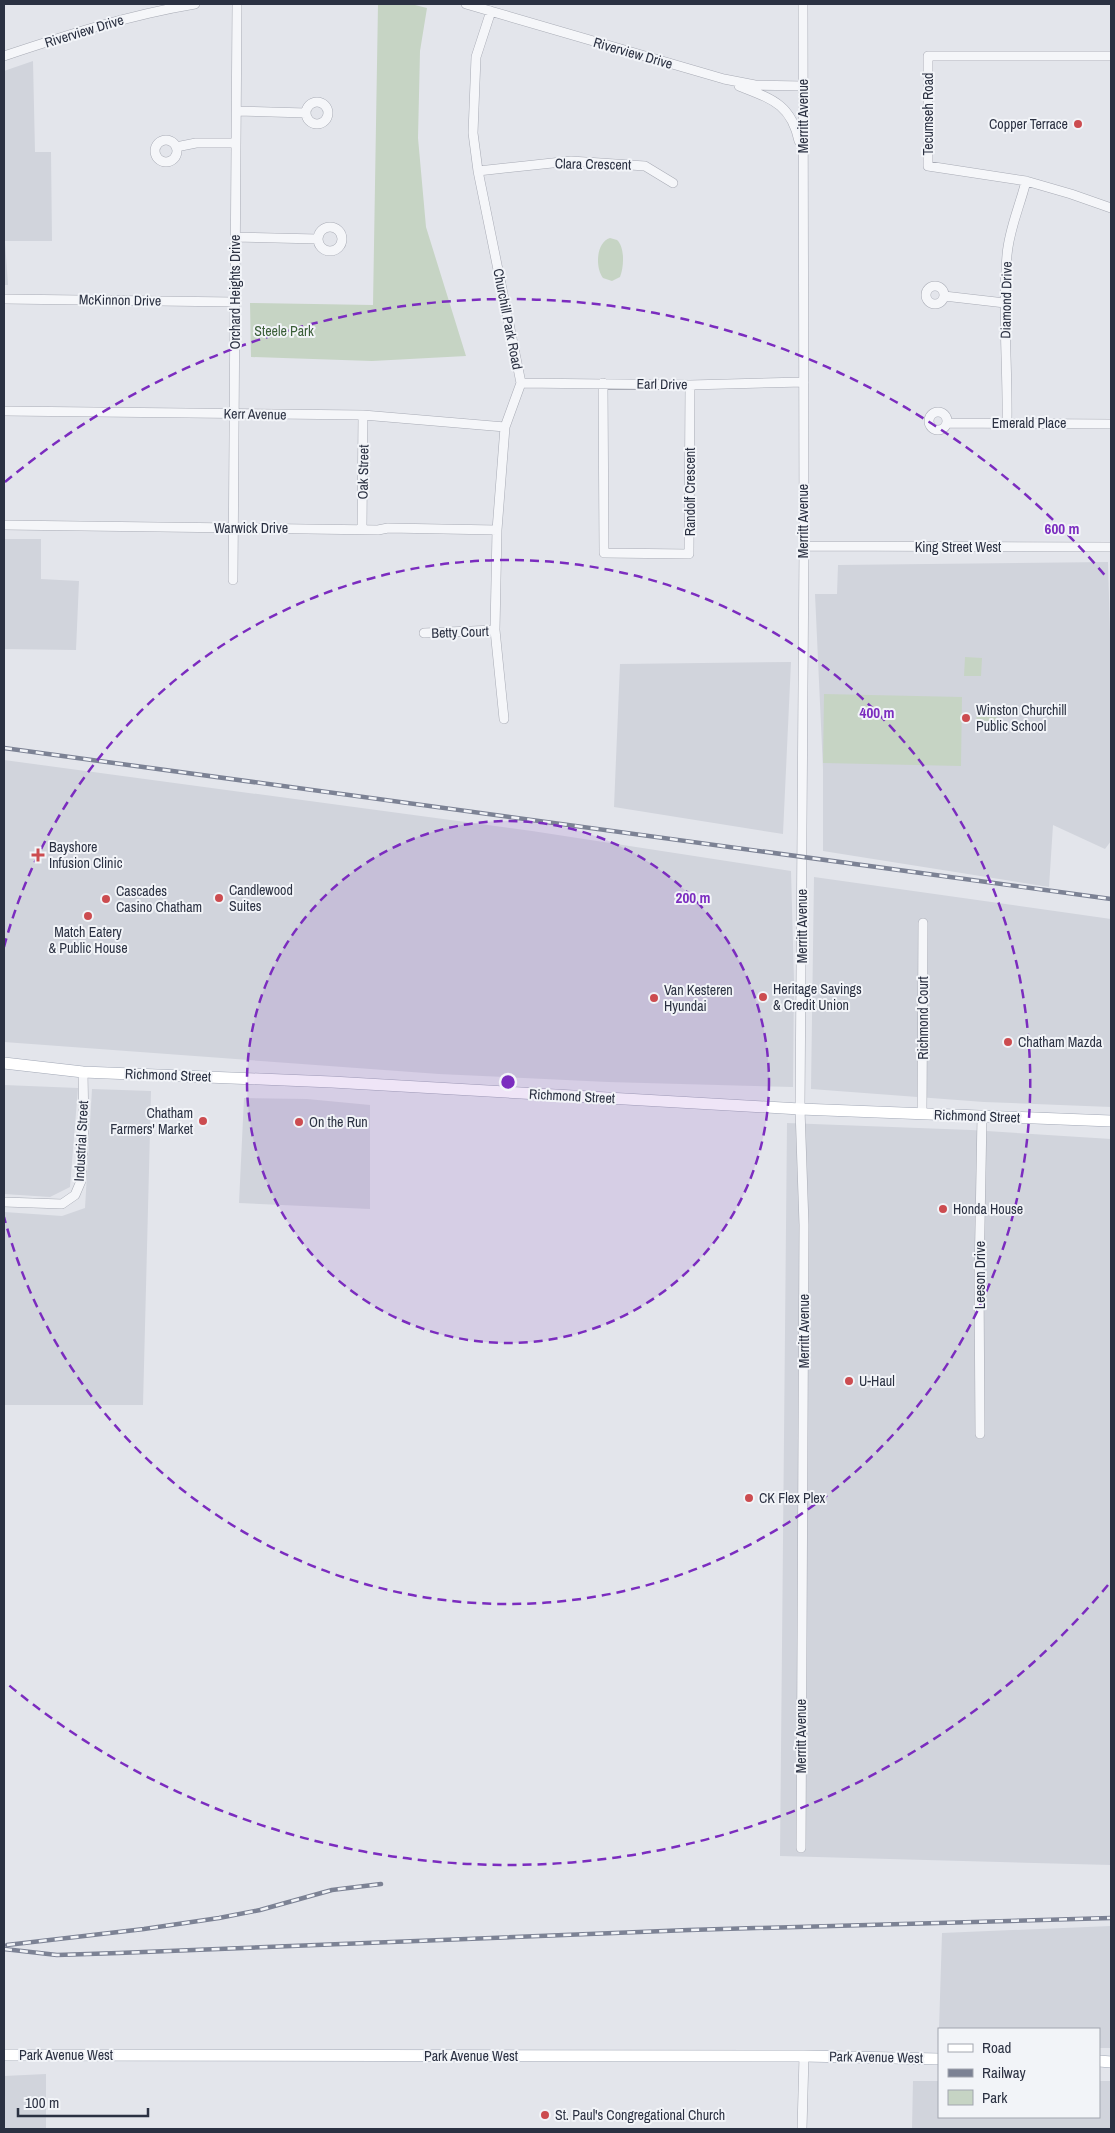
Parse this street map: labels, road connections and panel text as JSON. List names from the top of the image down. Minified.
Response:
{"streets":{"main road":["Richmond Street","Park Avenue West"],"street":["Riverview Drive","Tecumseh Road","Merritt Avenue","Clara Crescent","Orchard Heights Drive","McKinnon Drive","Diamond Drive","Churchill Park Road","Earl Drive","Kerr Avenue","Emerald Place","Oak Street","Randolf Crescent","Warwick Drive","King Street West","Betty Court","Richmond Court","Industrial Street","Leeson Drive"]},"crossings":[["Riverview Drive","Merritt Avenue"],["Riverview Drive","Churchill Park Road"],["Tecumseh Road","Diamond Drive"],["Merritt Avenue","Earl Drive"],["Merritt Avenue","King Street West"],["Merritt Avenue","Richmond Street"],["Clara Crescent","Churchill Park Road"],["Orchard Heights Drive","McKinnon Drive"],["Orchard Heights Drive","Kerr Avenue"],["Orchard Heights Drive","Warwick Drive"],["Diamond Drive","Emerald Place"],["Churchill Park Road","Earl Drive"],["Churchill Park Road","Kerr Avenue"],["Churchill Park Road","Warwick Drive"],["Churchill Park Road","Betty Court"],["Earl Drive","Randolf Crescent"],["Kerr Avenue","Oak Street"],["Oak Street","Warwick Drive"],["Richmond Court","Richmond Street"],["Richmond Street","Industrial Street"],["Richmond Street","Leeson Drive"]],"parks":["Steele Park"],"places":{"other":["Copper Terrace","Winston Churchill Public School","Candlewood Suites","Cascades Casino Chatham","Match Eatery & Public House","Heritage Savings & Credit Union","Van Kesteren Hyundai","Chatham Mazda","Chatham Farmers' Market","On the Run","Honda House","U-Haul","CK Flex Plex","St. Paul's Congregational Church"],"health":["Bayshore Infusion Clinic"]},"legend":["Road","Railway","Park"],"scale_bar":"100 m","rings":["600 m","400 m","200 m"]}
